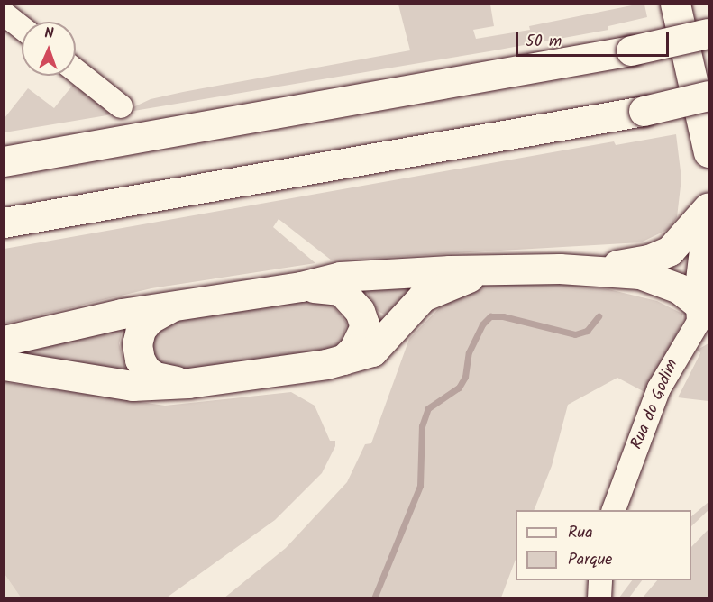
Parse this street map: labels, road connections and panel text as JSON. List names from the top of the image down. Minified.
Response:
{"streets":{"street":["Rua do Godim"]},"legend":["Rua","Parque"],"scale_bar":"50 m","north":"top"}
